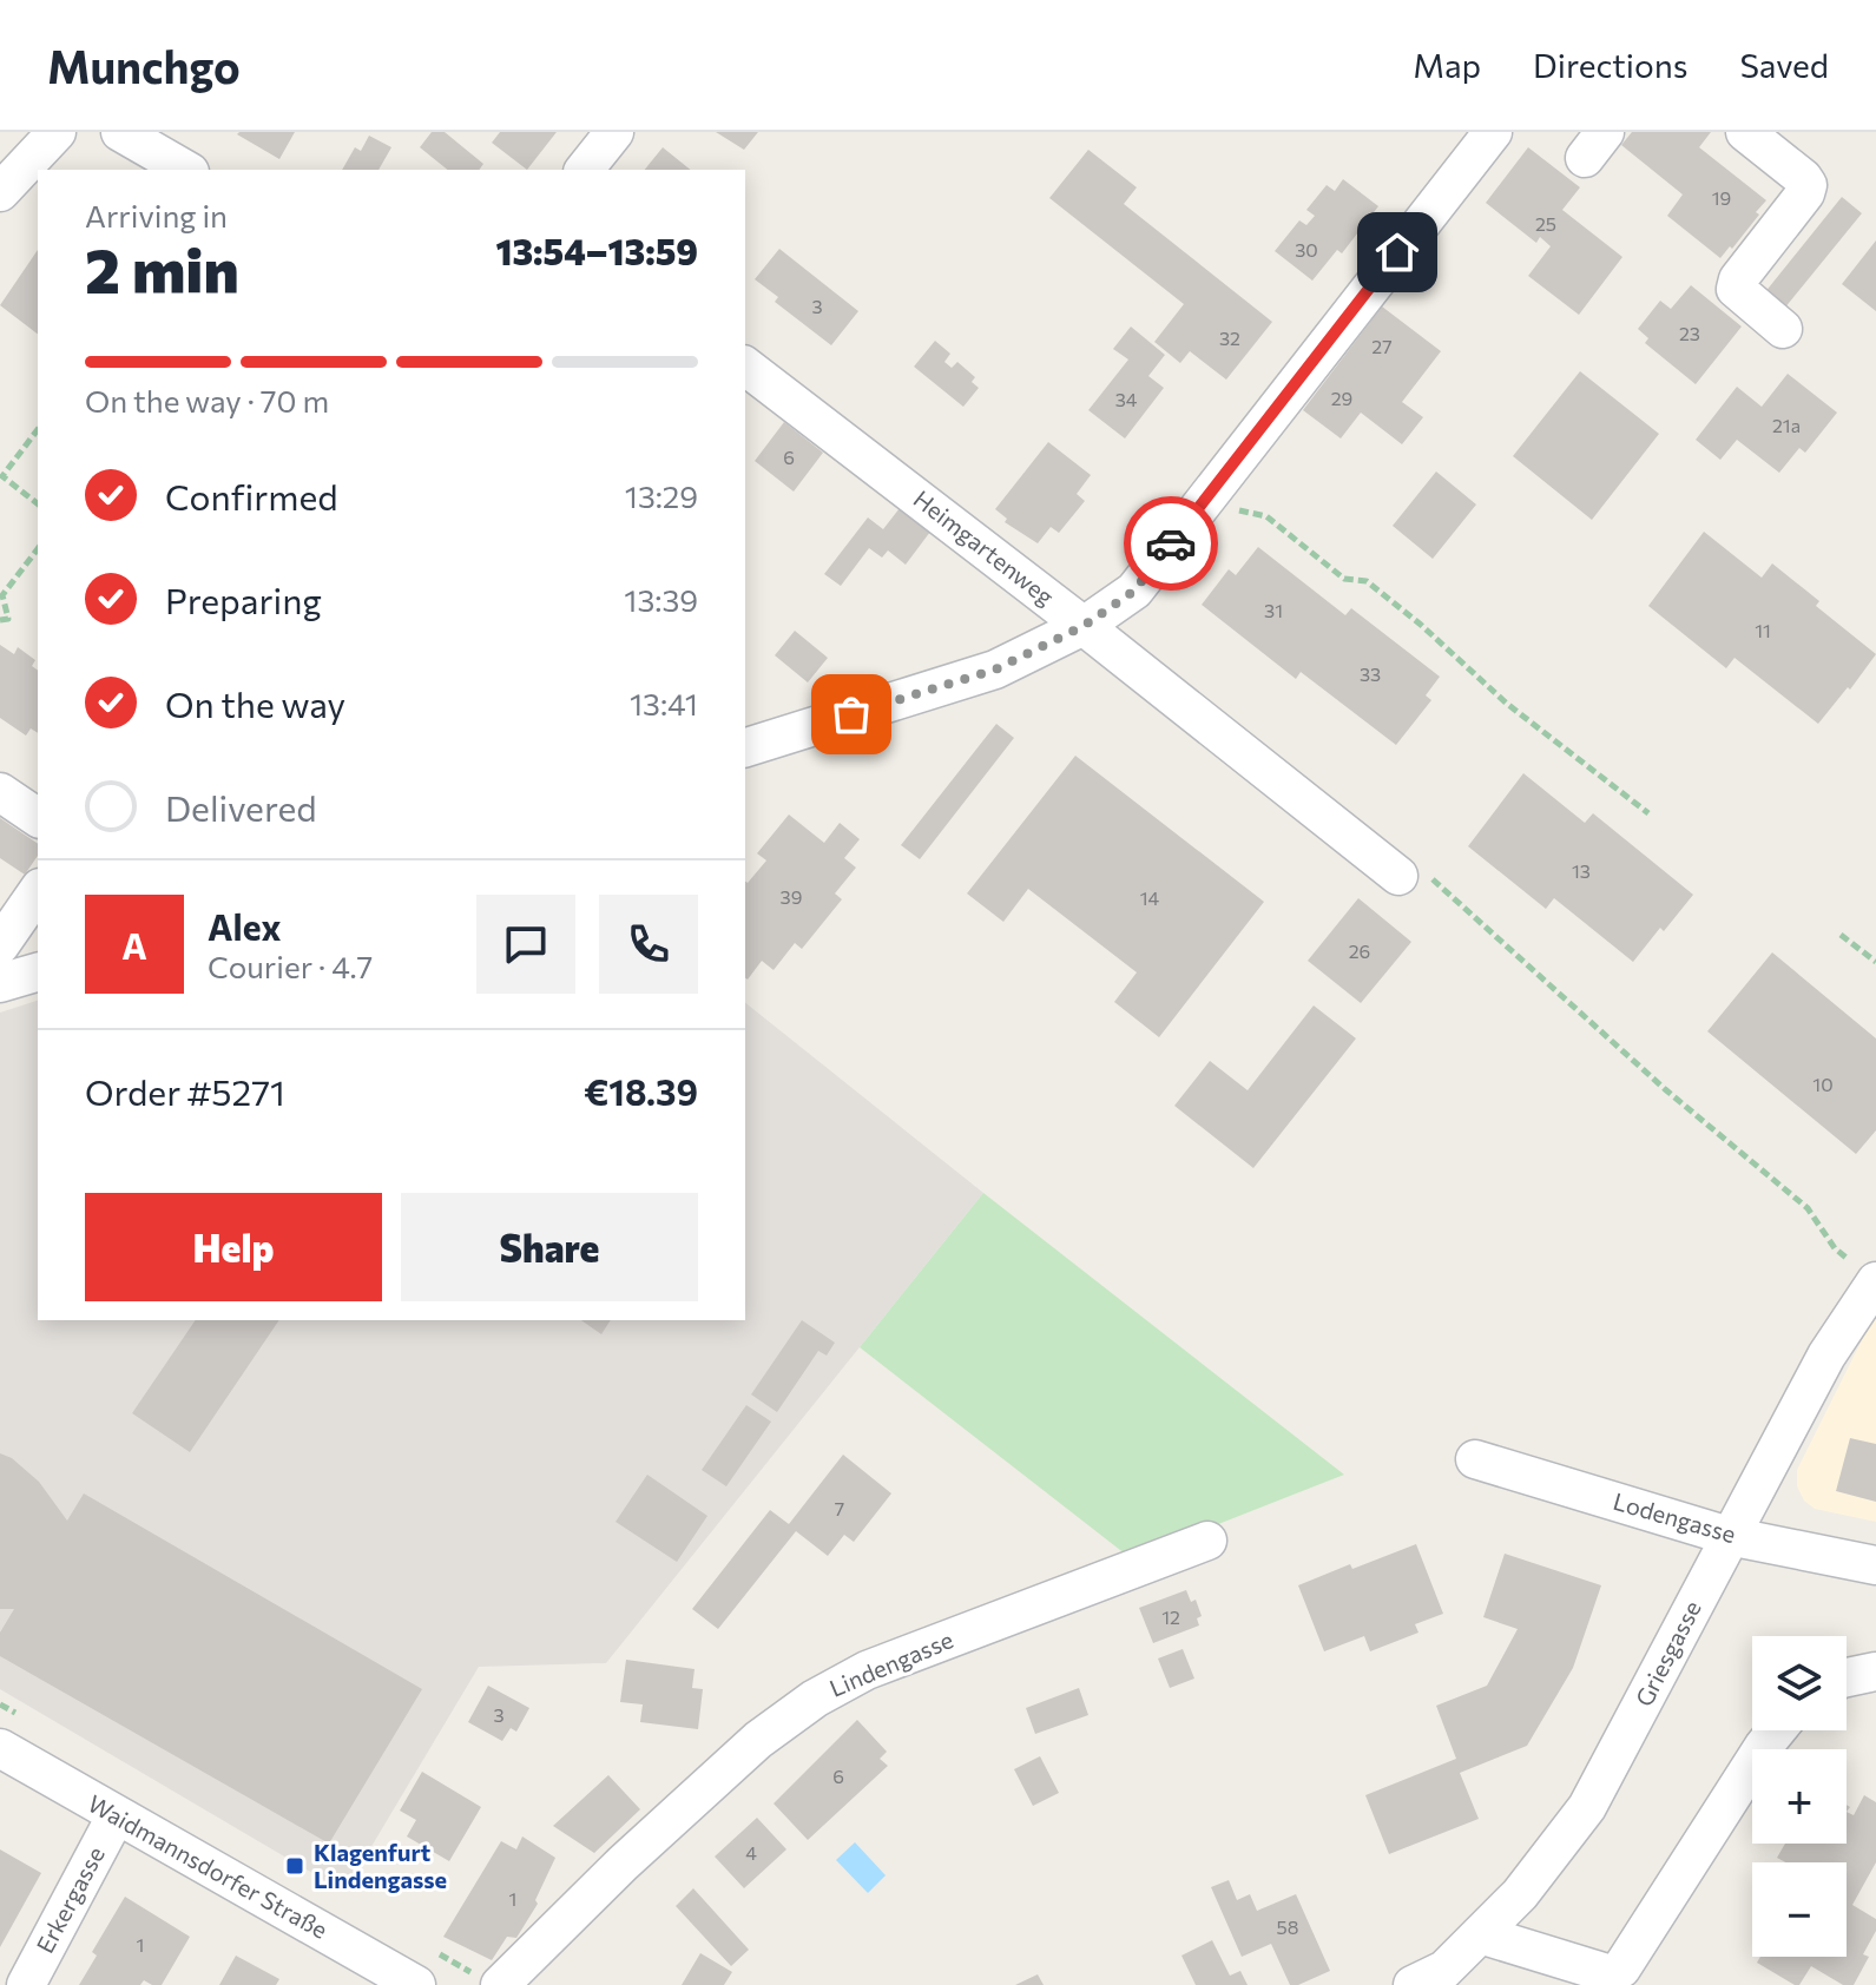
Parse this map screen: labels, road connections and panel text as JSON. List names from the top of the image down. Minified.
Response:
{"streets":{"street":["Heimgartenweg","Lodengasse","Griesgasse","Lindengasse","Waidmannsdorfer Straße","Erkergasse"]},"crossings":[["Lodengasse","Griesgasse"],["Waidmannsdorfer Straße","Erkergasse"]],"places":{"transit":["Klagenfurt Lindengasse"]},"house_numbers":["19","25","30","3","23","32","27","29","34","21a","6","31","11","33","13","39","14","26","10","7","12","3","6","4","1","58","1"],"page":{"header":"Munchgo","nav":["Map","Directions","Saved"],"heading":["2 min","Arriving in","13:54–13:59"],"panel":["Alex","Courier · 4.7","Order #5271","€18.39"],"bar":"On the way · 70 m","list":[["Confirmed","13:29"],["Preparing","13:39"],["On the way","13:41"],"Delivered"],"round":"A","buttons":["Help","Share"],"map_buttons":["+","−"]}}
